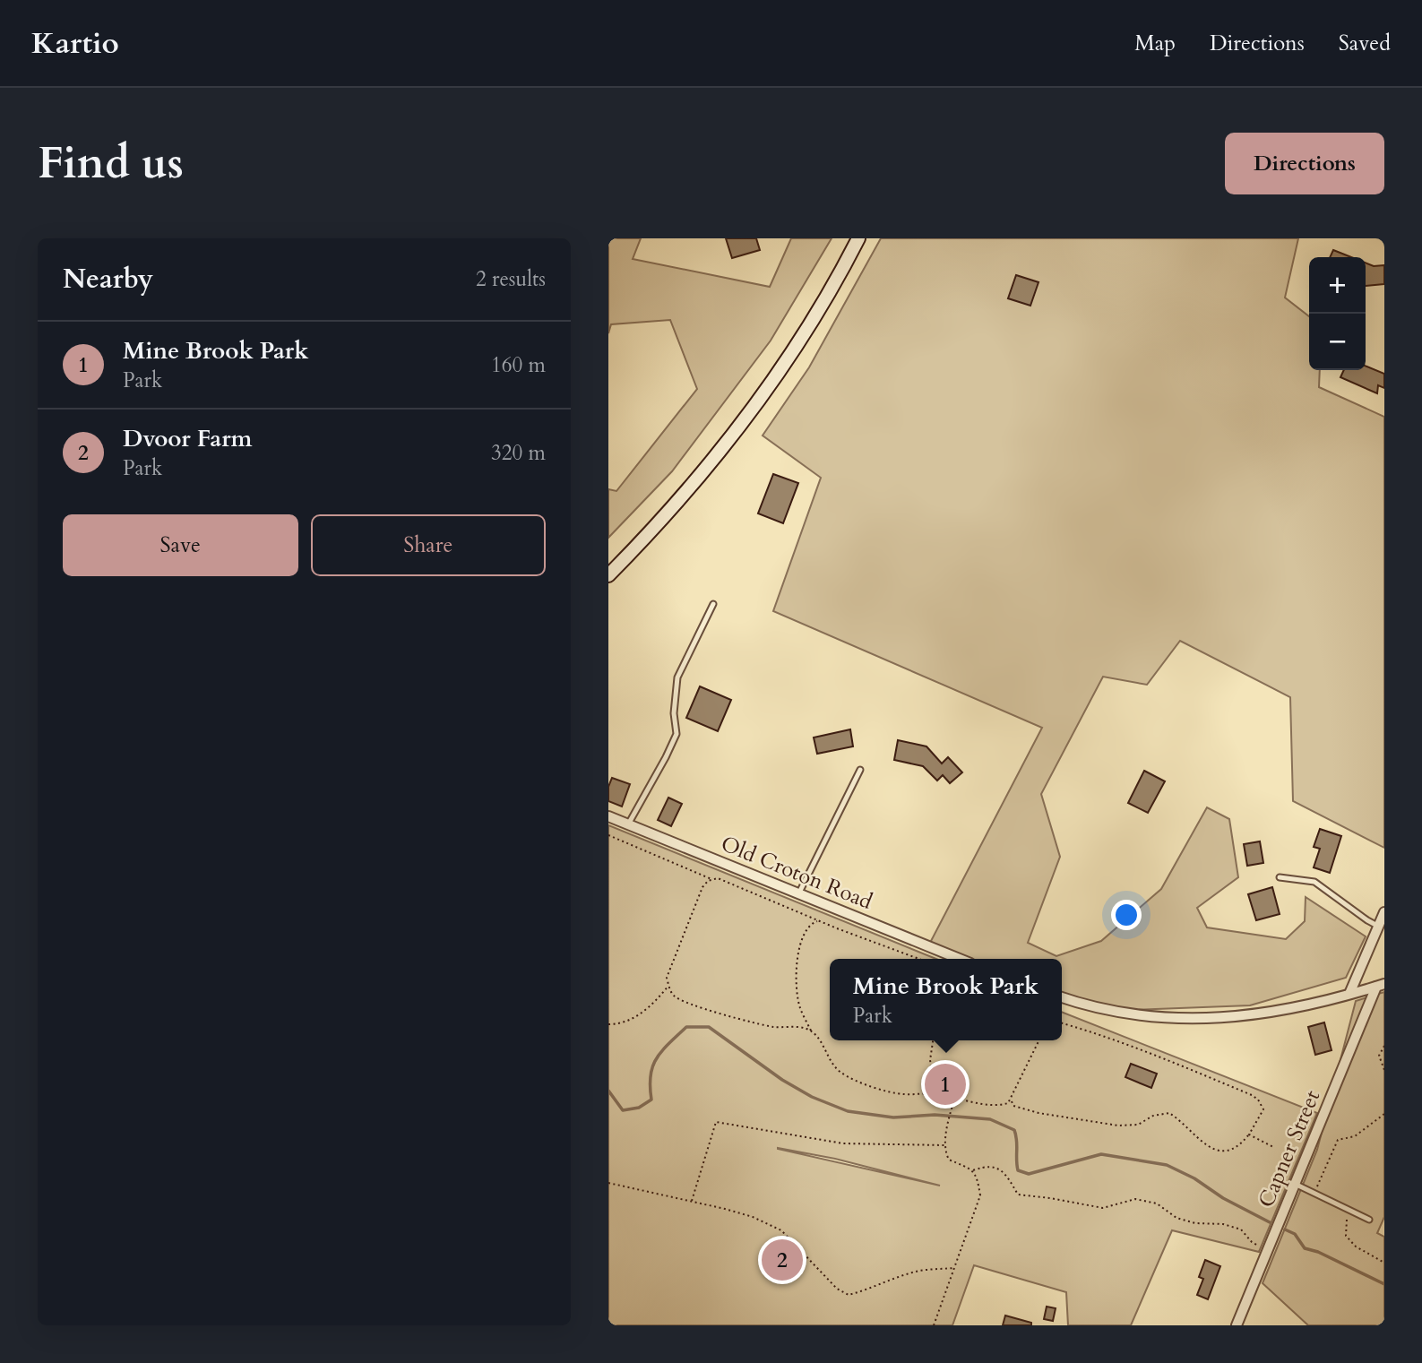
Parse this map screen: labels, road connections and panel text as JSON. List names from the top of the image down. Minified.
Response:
{"streets":{"street":["Old Croton Road","Capner Street"]},"page":{"header":"Kartio","nav":["Map","Directions","Saved"],"buttons":["Directions",["Save","Share"]],"title":"Find us","heading":["Nearby","2 results"],"map_buttons":["+","−"],"list":[{"mark":"1","name":"Mine Brook Park","note":"Park","value":"160 m"},{"mark":"2","name":"Dvoor Farm","note":"Park","value":"320 m"}],"popup":["Mine Brook Park","Park"],"pins":["1","2"]}}
